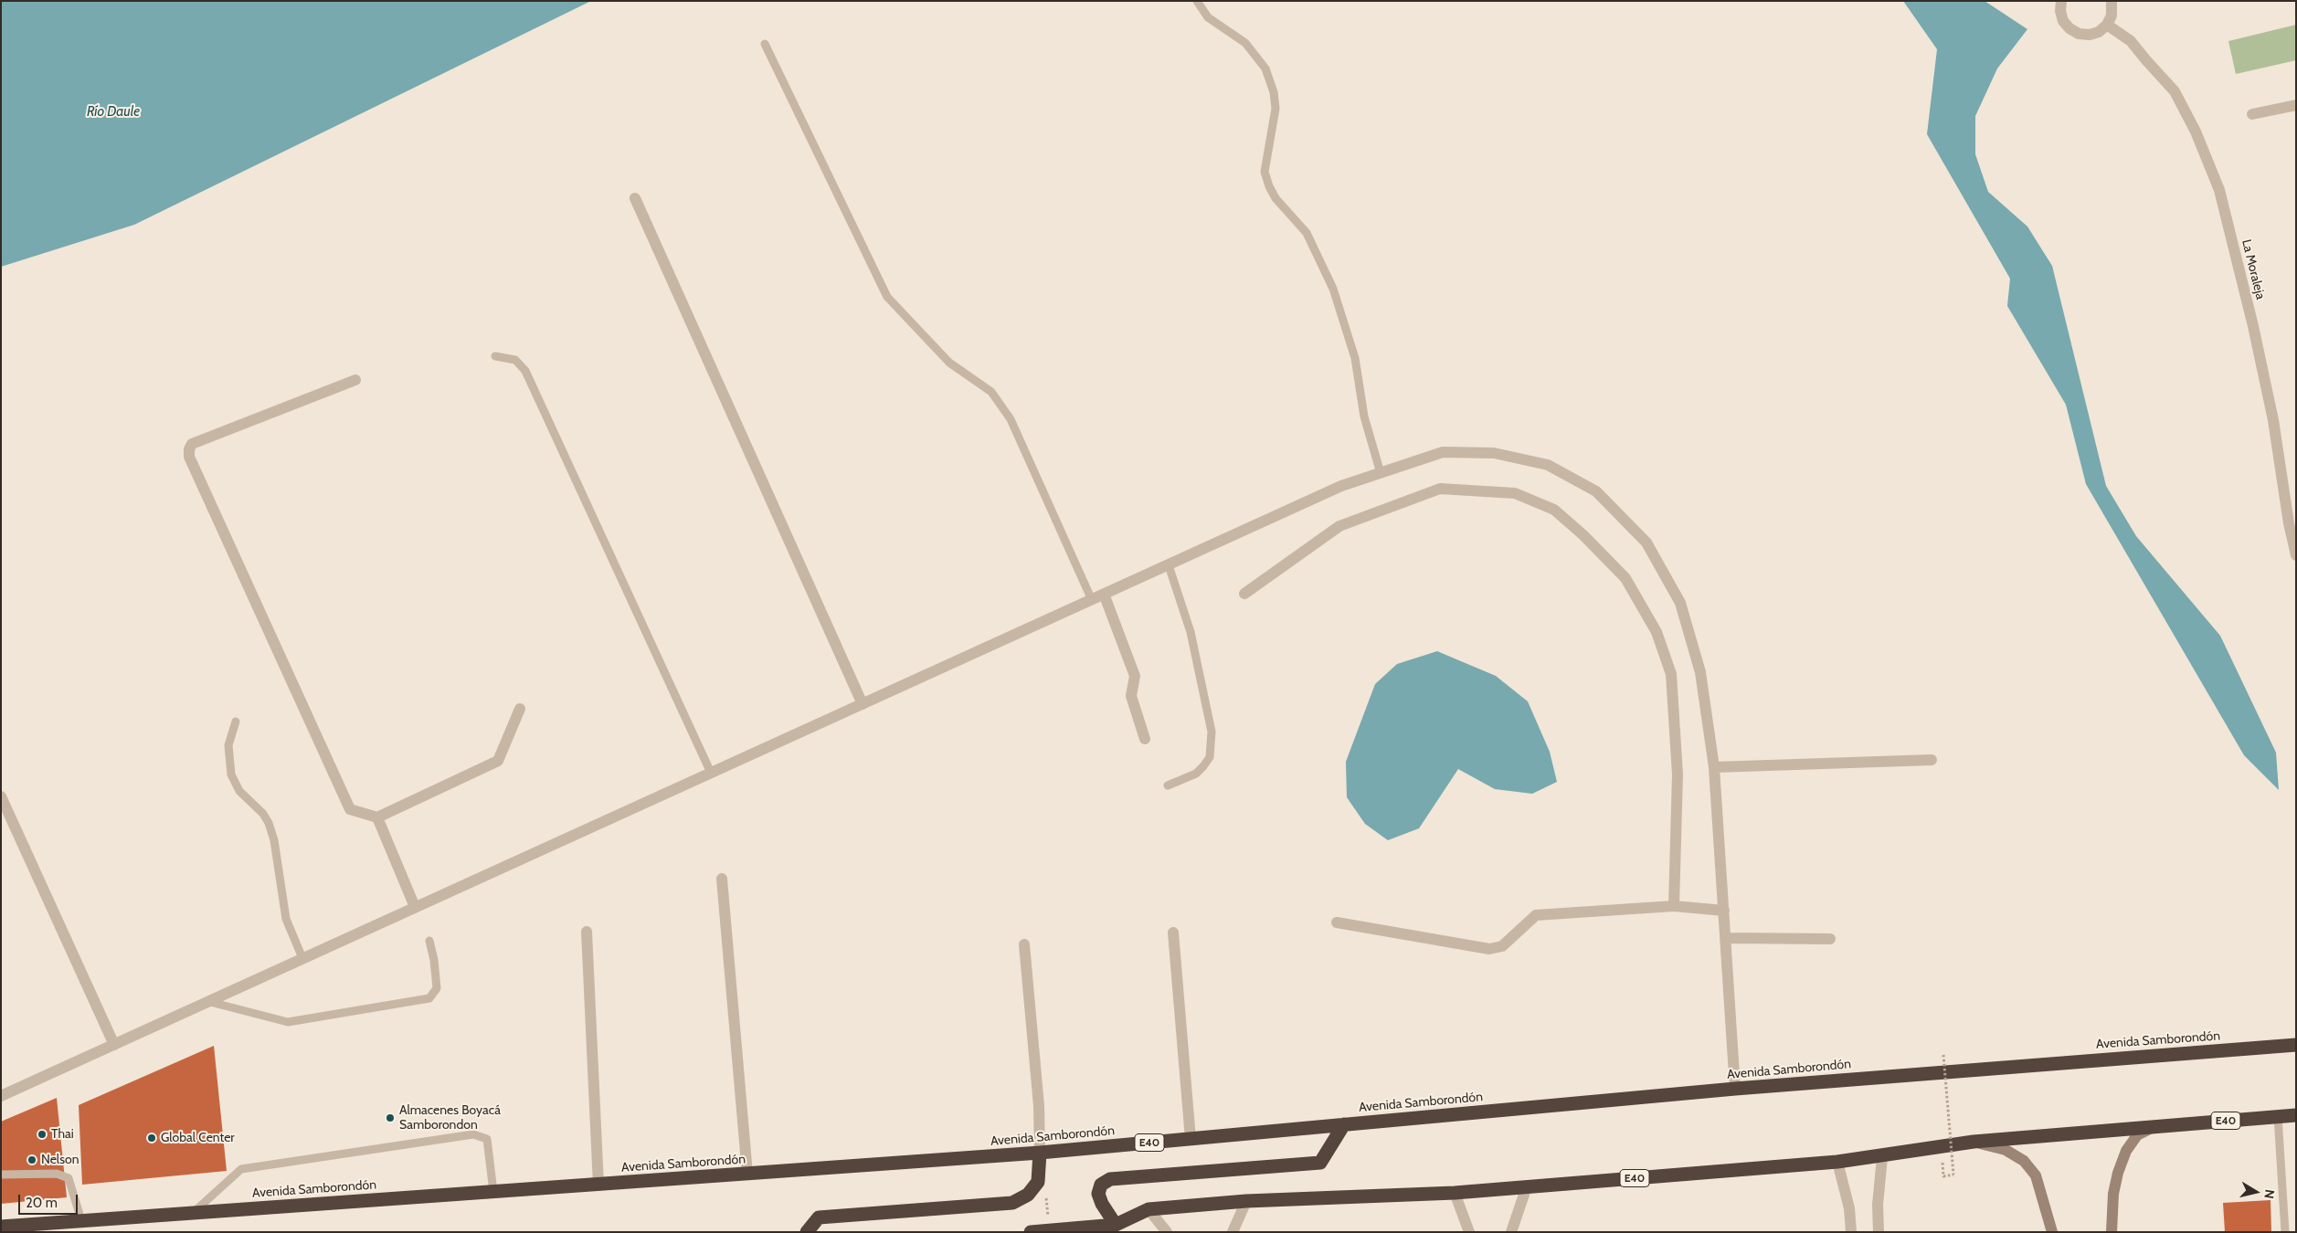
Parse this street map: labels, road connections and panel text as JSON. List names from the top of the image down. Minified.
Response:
{"streets":{"highway":["Avenida Samborondón","E40"],"street":["La Moraleja"]},"water":["Río Daule"],"places":["Almacenes Boyacá Samborondon","Thai","Global Center","Nelson"],"scale_bar":"20 m","north":"right"}
